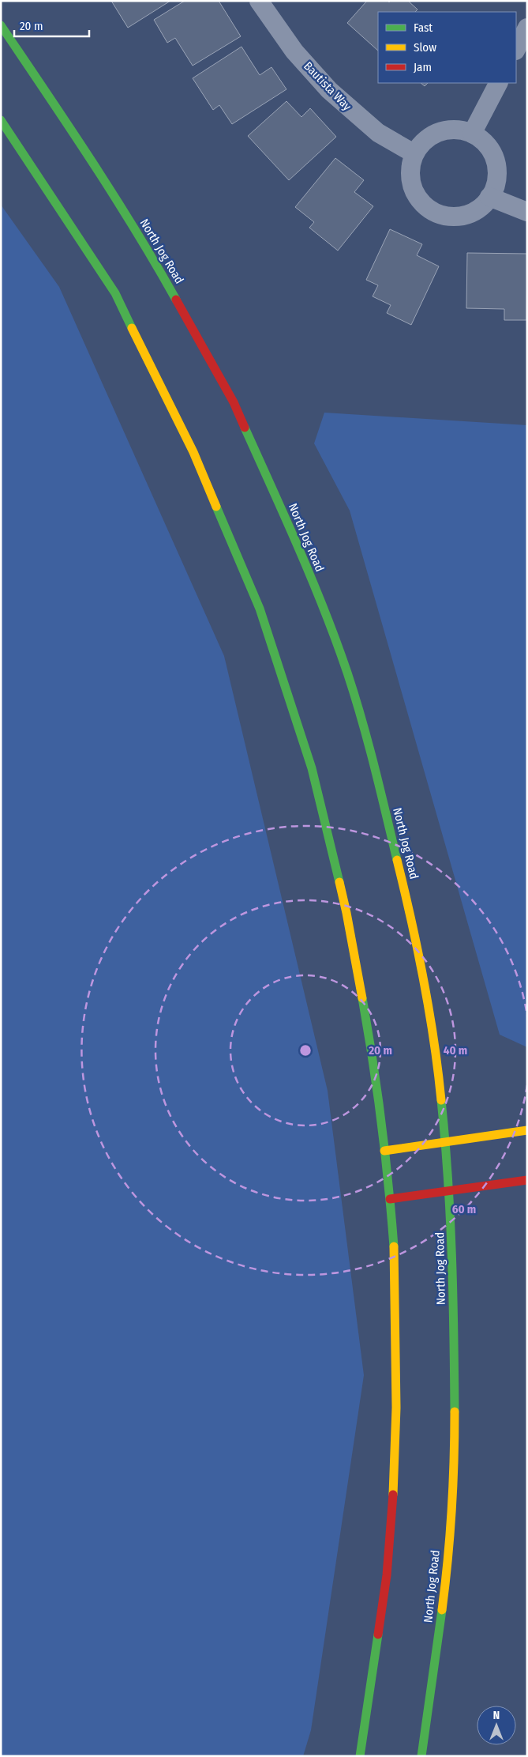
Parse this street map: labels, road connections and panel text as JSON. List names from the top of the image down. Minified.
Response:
{"streets":{"main road":["North Jog Road"],"street":["Bautista Way"]},"legend":["Fast","Slow","Jam"],"scale_bar":"20 m","north":"top","rings":["20 m","40 m","60 m"]}
